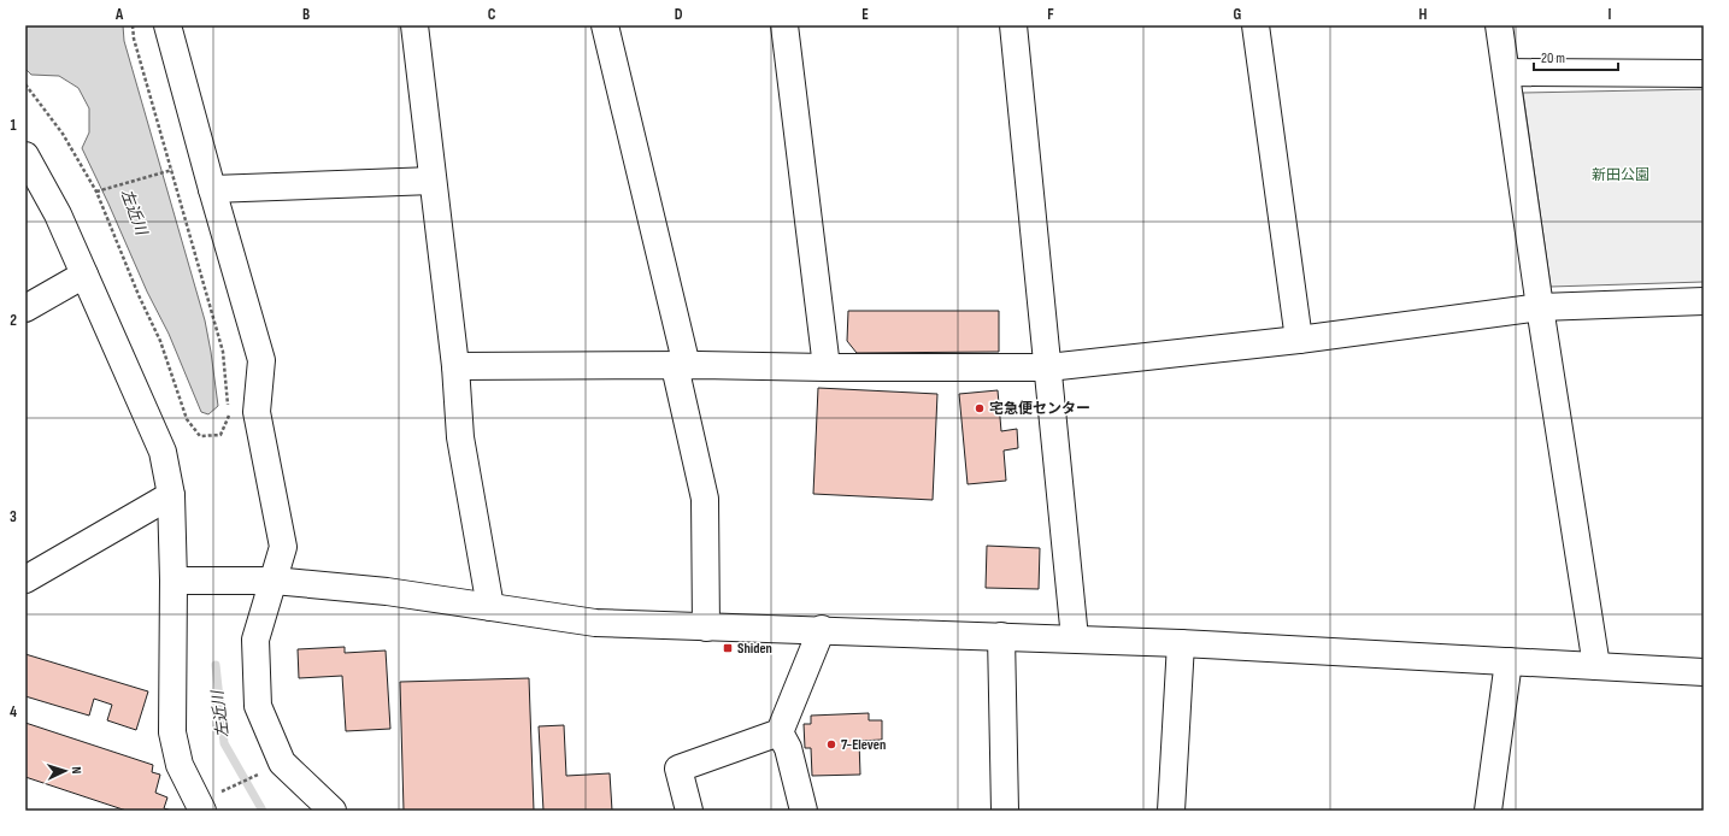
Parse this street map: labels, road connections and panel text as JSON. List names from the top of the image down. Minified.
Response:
{"water":["左近川"],"parks":["新田公園"],"places":{"other":["宅急便センター","7-Eleven"],"transit":["Shiden"]},"scale_bar":"20 m","north":"right","grid":{"columns":["A","B","C","D","E","F","G","H","I"],"rows":["1","2","3","4"]}}
